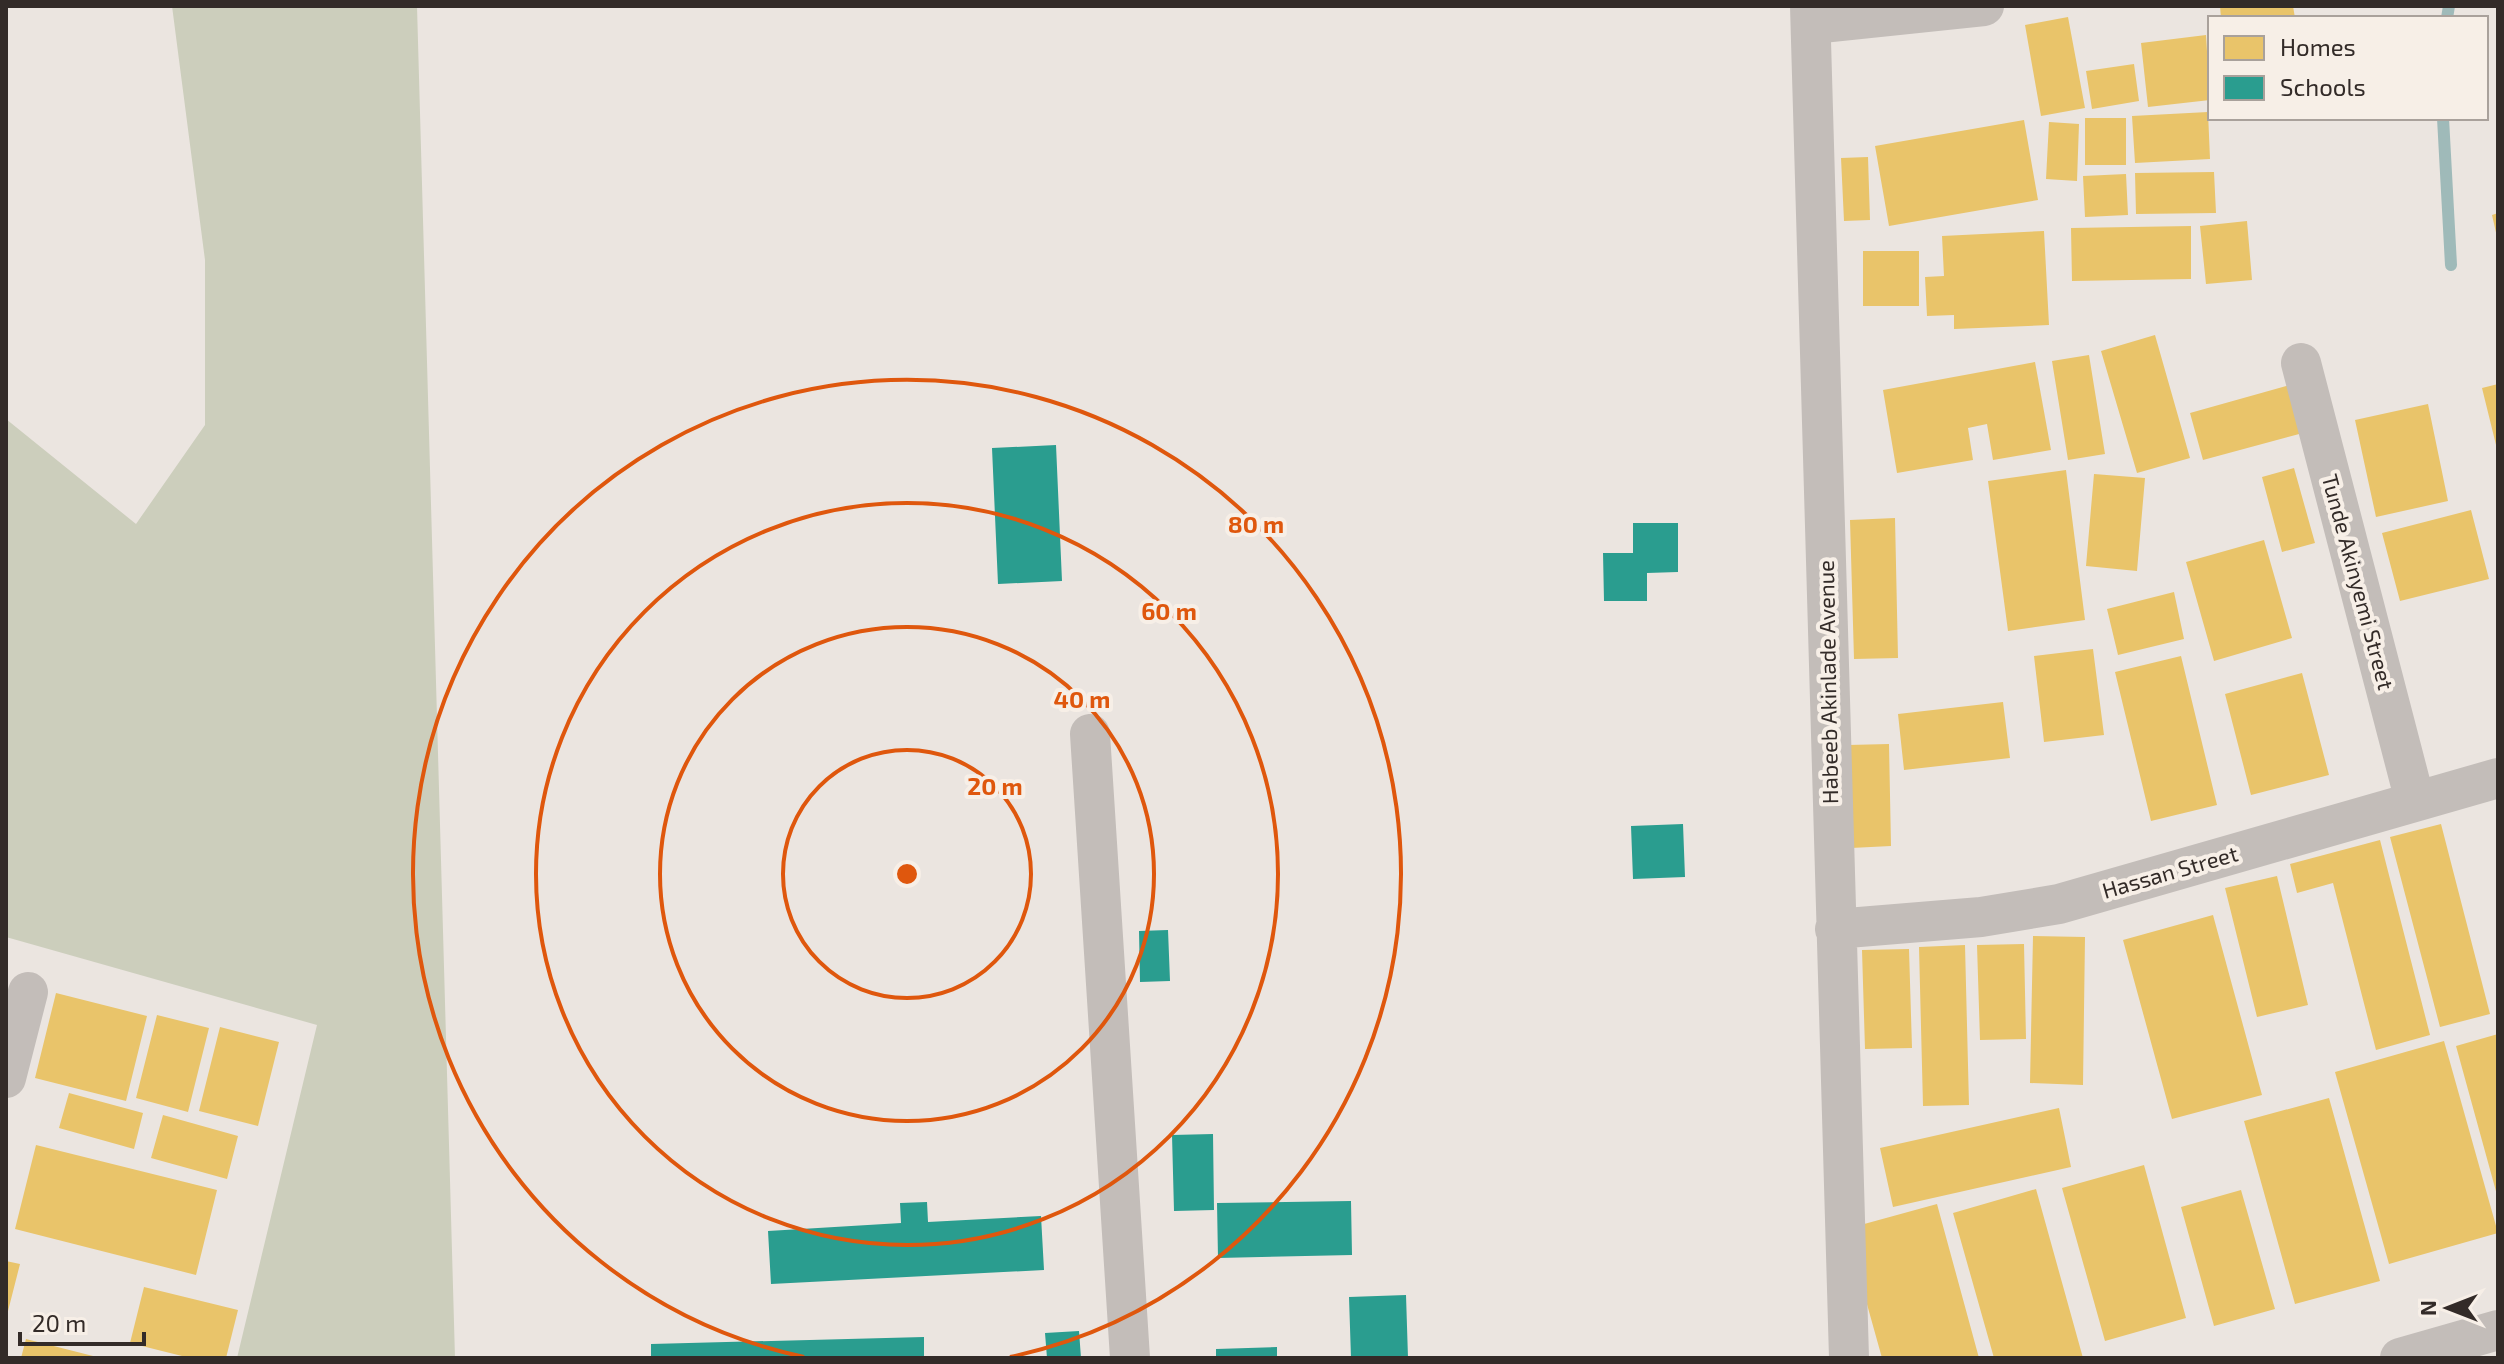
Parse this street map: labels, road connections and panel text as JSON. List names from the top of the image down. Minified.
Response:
{"streets":{"street":["Tunde Akinyemi Street","Habeeb Akinlade Avenue","Hassan Street"]},"crossings":[["Tunde Akinyemi Street","Hassan Street"],["Habeeb Akinlade Avenue","Hassan Street"]],"legend":["Homes","Schools"],"scale_bar":"20 m","north":"left","rings":["80 m","60 m","40 m","20 m"]}
